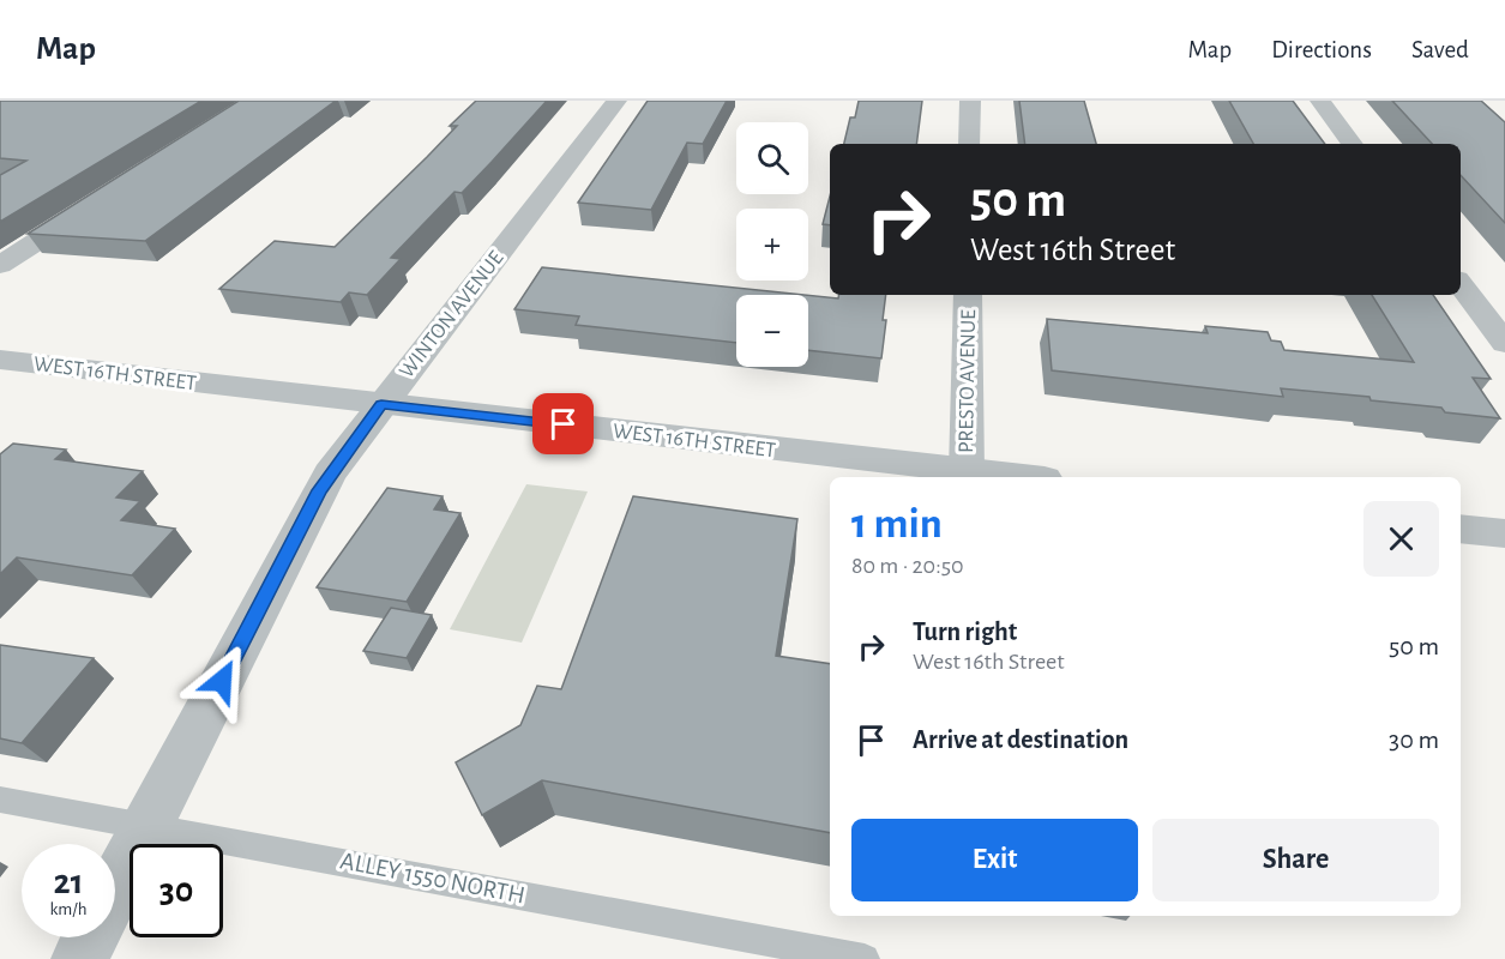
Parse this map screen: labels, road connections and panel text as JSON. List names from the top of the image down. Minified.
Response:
{"streets":{"street":["WINTON AVENUE","WEST 16TH STREET","PRESTO AVENUE"],"lane":["ALLEY 1550 NORTH"]},"crossings":[["WINTON AVENUE","WEST 16TH STREET"],["WINTON AVENUE","ALLEY 1550 NORTH"],["WEST 16TH STREET","PRESTO AVENUE"]],"page":{"header":"Map","nav":["Map","Directions","Saved"],"map_buttons":["+","−"],"turn":["50 m","West 16th Street"],"heading":["1 min","80 m · 20:50"],"list":[{"name":"Turn right","note":"West 16th Street","value":"50 m"},{"name":"Arrive at destination","value":"30 m"}],"buttons":["Exit","Share"],"speed":"21 km/h","limit":"30"}}
